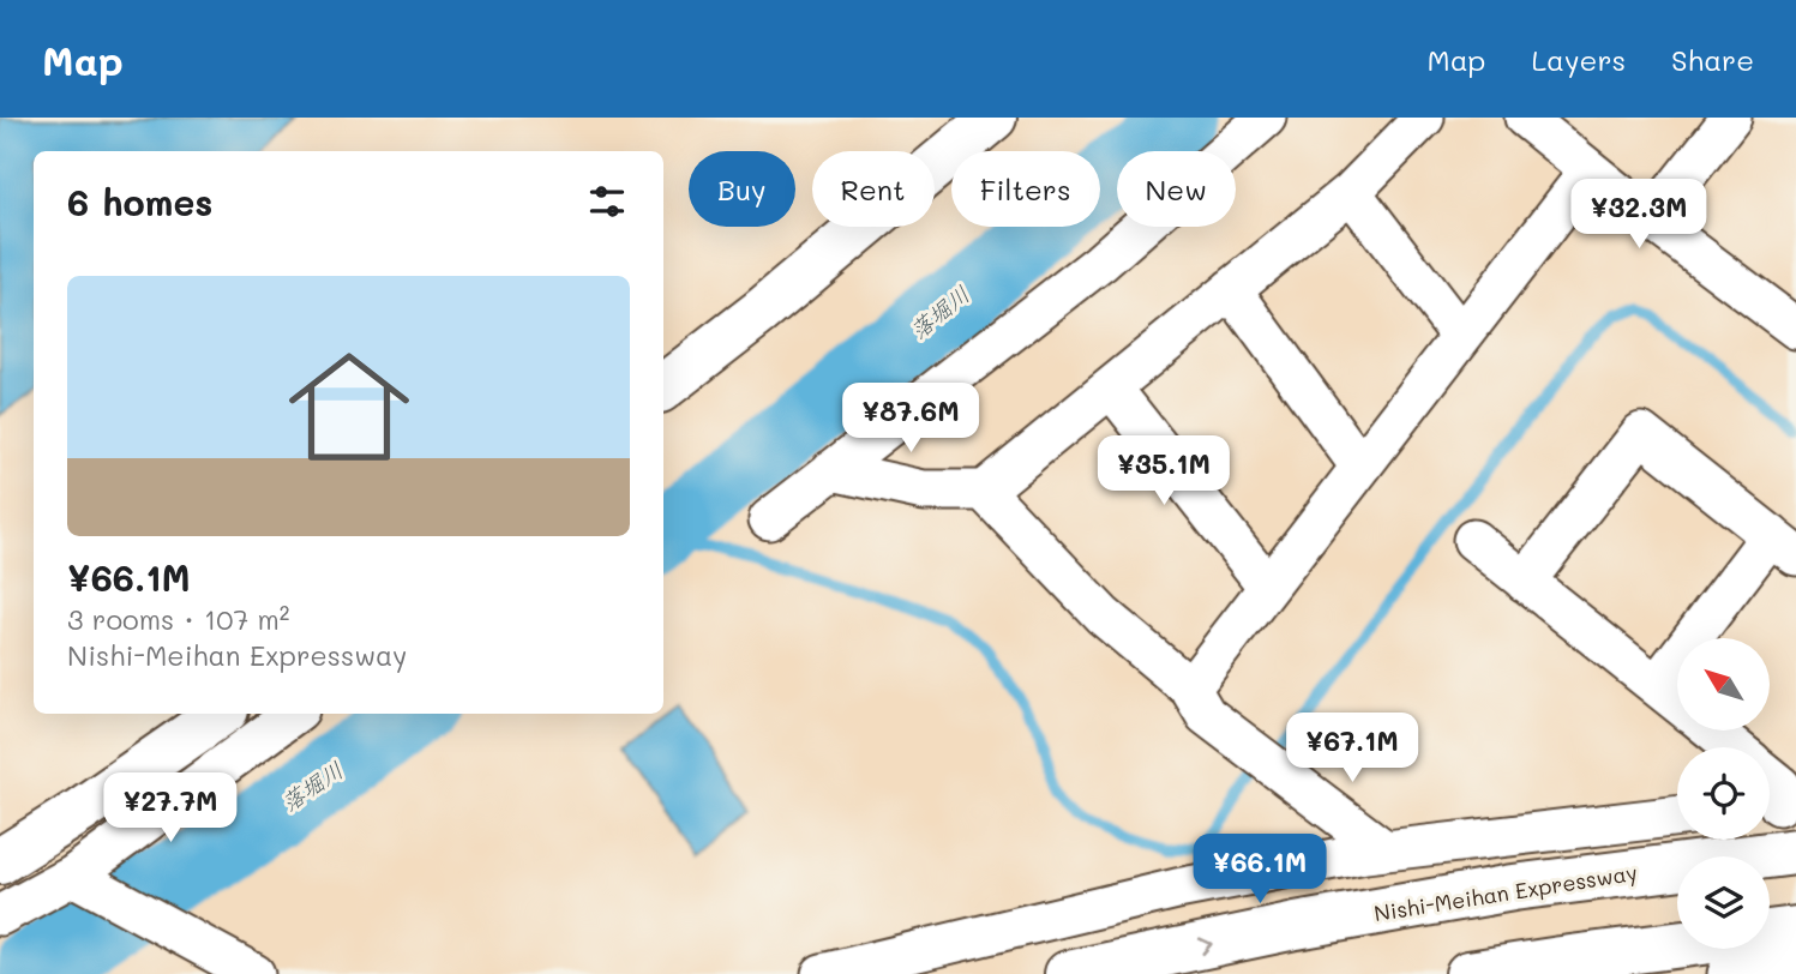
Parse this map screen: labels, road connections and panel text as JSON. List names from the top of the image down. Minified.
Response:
{"streets":{"main road":["Nishi-Meihan Expressway"]},"water":["落堀川"],"north":"top left","page":{"header":"Map","nav":["Map","Layers","Share"],"chip":["Buy","Rent","Filters","New"],"heading":"6 homes","price":["¥32.3M","¥87.6M","¥35.1M","¥67.1M","¥27.7M","¥66.1M"],"list":[{"name":"¥66.1M","note":"3 rooms · 107 m² · Nishi-Meihan Expressway"}]}}
